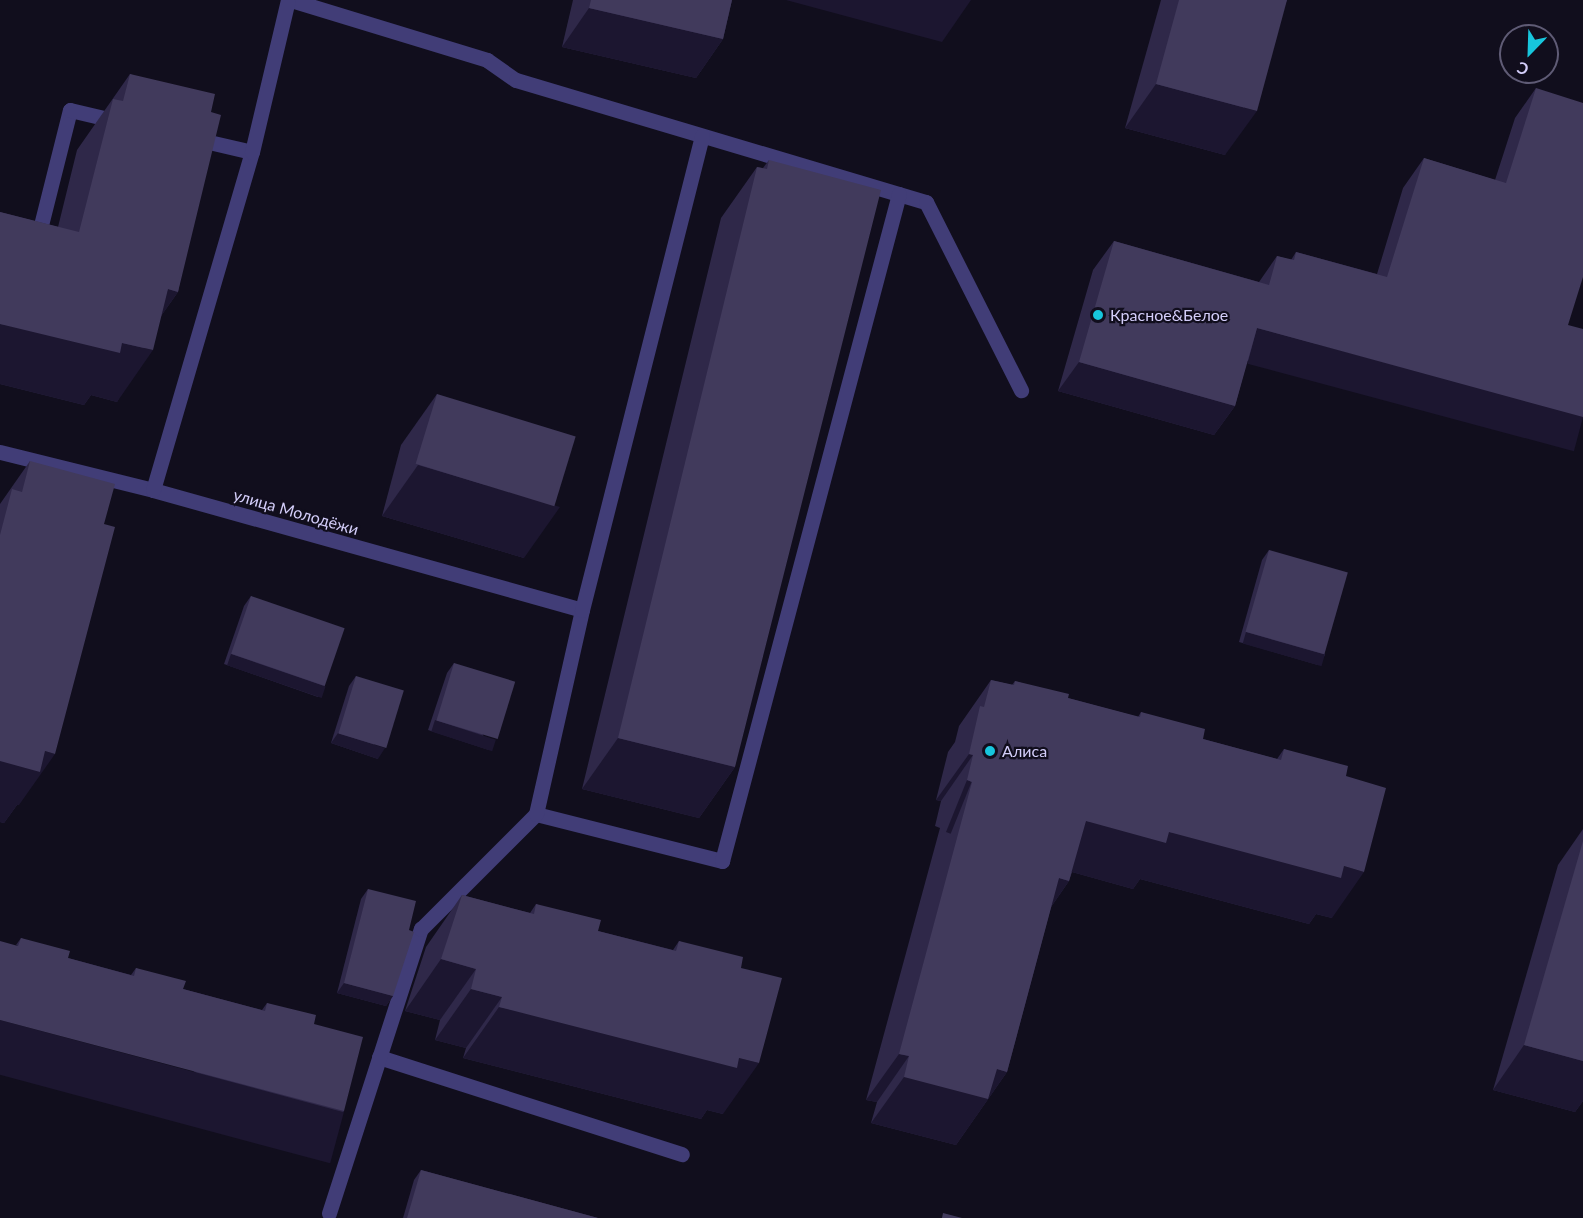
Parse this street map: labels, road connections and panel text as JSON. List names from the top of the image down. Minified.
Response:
{"streets":{"street":["улица Молодёжи"]},"places":["Красное&Белое","Алиса"],"north":"bottom left"}
